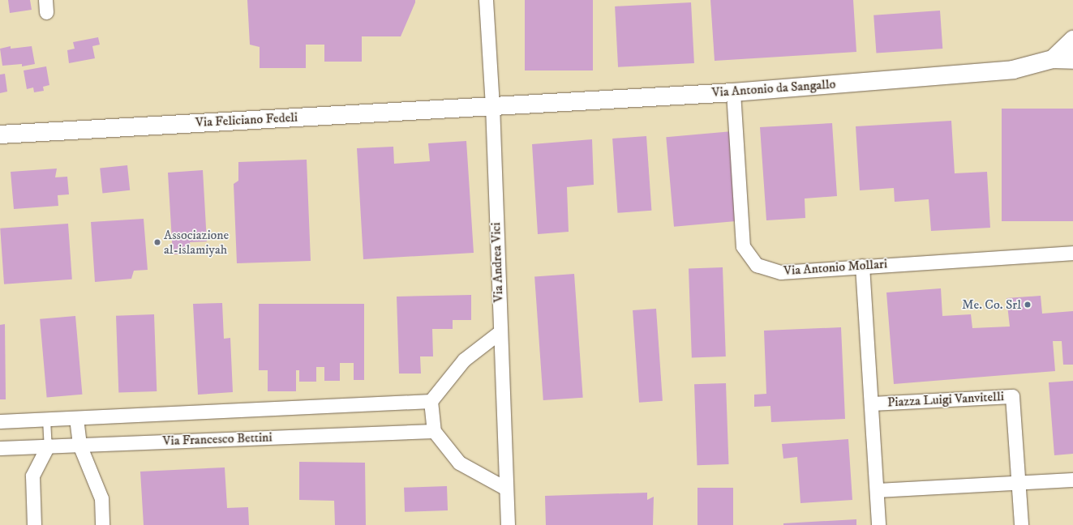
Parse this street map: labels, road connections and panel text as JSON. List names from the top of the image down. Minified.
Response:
{"streets":{"street":["Via Antonio da Sangallo","Via Feliciano Fedeli","Via Andrea Vici","Via Antonio Mollari","Piazza Luigi Vanvitelli","Via Francesco Bettini"]},"crossings":[["Via Antonio da Sangallo","Via Feliciano Fedeli"],["Via Antonio da Sangallo","Via Andrea Vici"],["Via Antonio da Sangallo","Via Antonio Mollari"],["Via Feliciano Fedeli","Via Andrea Vici"],["Via Antonio Mollari","Piazza Luigi Vanvitelli"]],"places":["Associazione al-islamiyah","Me. Co. Srl"]}
